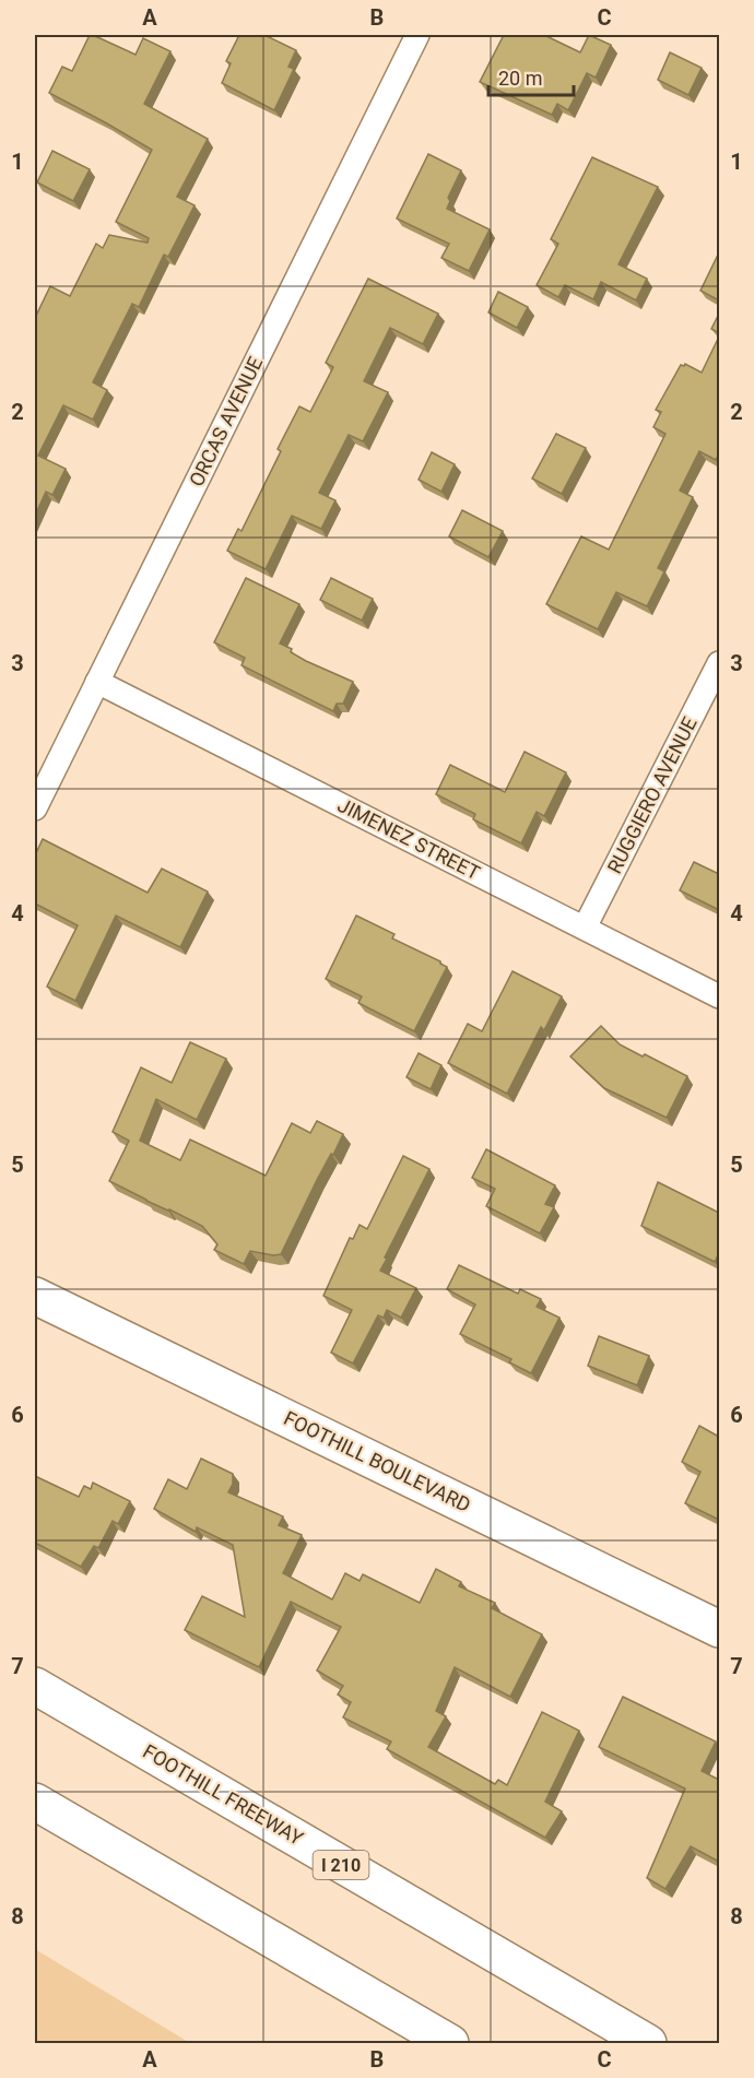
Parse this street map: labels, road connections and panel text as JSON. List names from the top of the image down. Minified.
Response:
{"streets":{"main road":["FOOTHILL BOULEVARD","FOOTHILL FREEWAY","I 210"],"street":["ORCAS AVENUE","RUGGIERO AVENUE","JIMENEZ STREET"]},"crossings":[["ORCAS AVENUE","JIMENEZ STREET"],["RUGGIERO AVENUE","JIMENEZ STREET"]],"scale_bar":"20 m","grid":{"columns":["A","B","C"],"rows":["1","2","3","4","5","6","7","8"]}}
